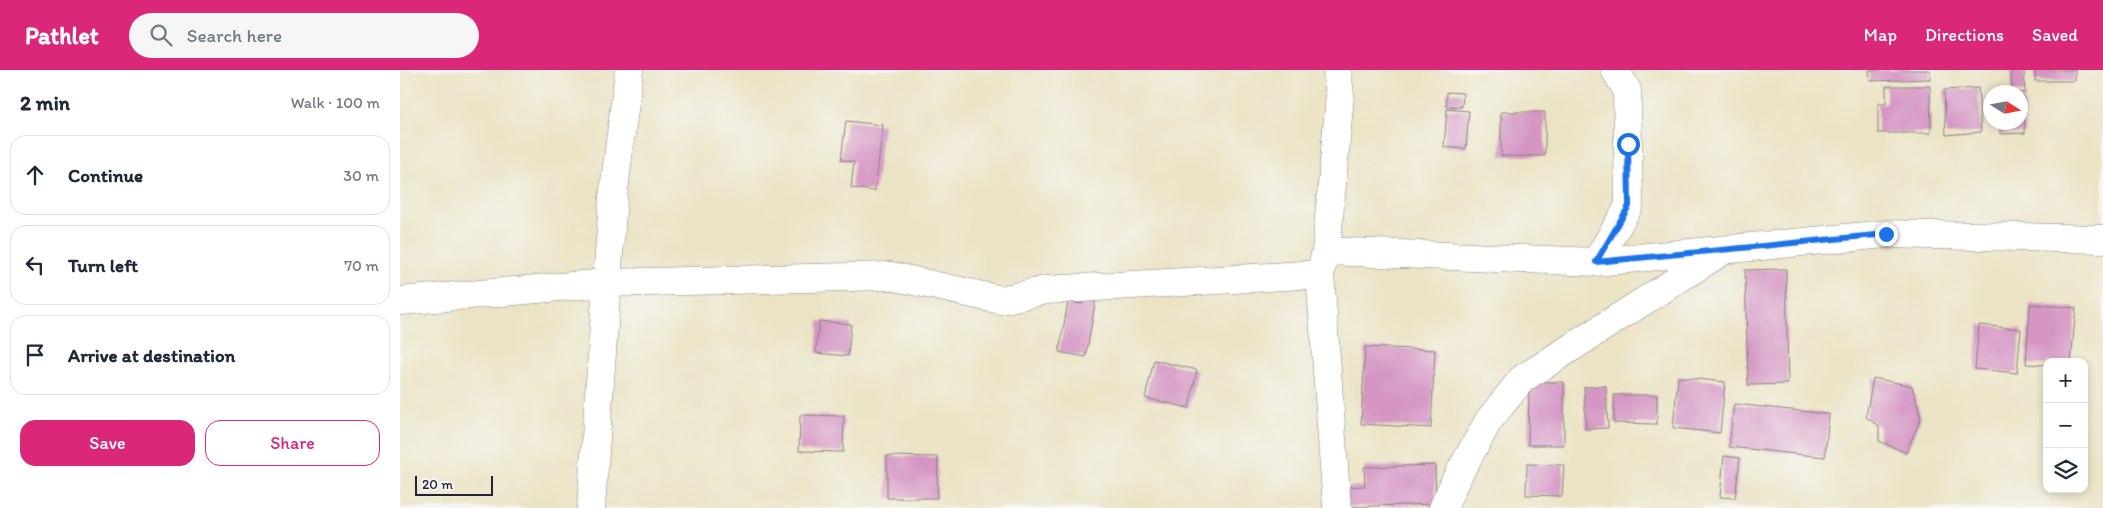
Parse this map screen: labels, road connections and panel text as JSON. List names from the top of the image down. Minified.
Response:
{"scale_bar":"20 m","north":"right","page":{"header":"Pathlet","search":"Search here","nav":["Map","Directions","Saved"],"heading":["2 min","Walk · 100 m"],"list":[["Continue","30 m"],["Turn left","70 m"],"Arrive at destination"],"map_buttons":["+","−"],"buttons":["Save","Share"],"scale":"20 m"}}
